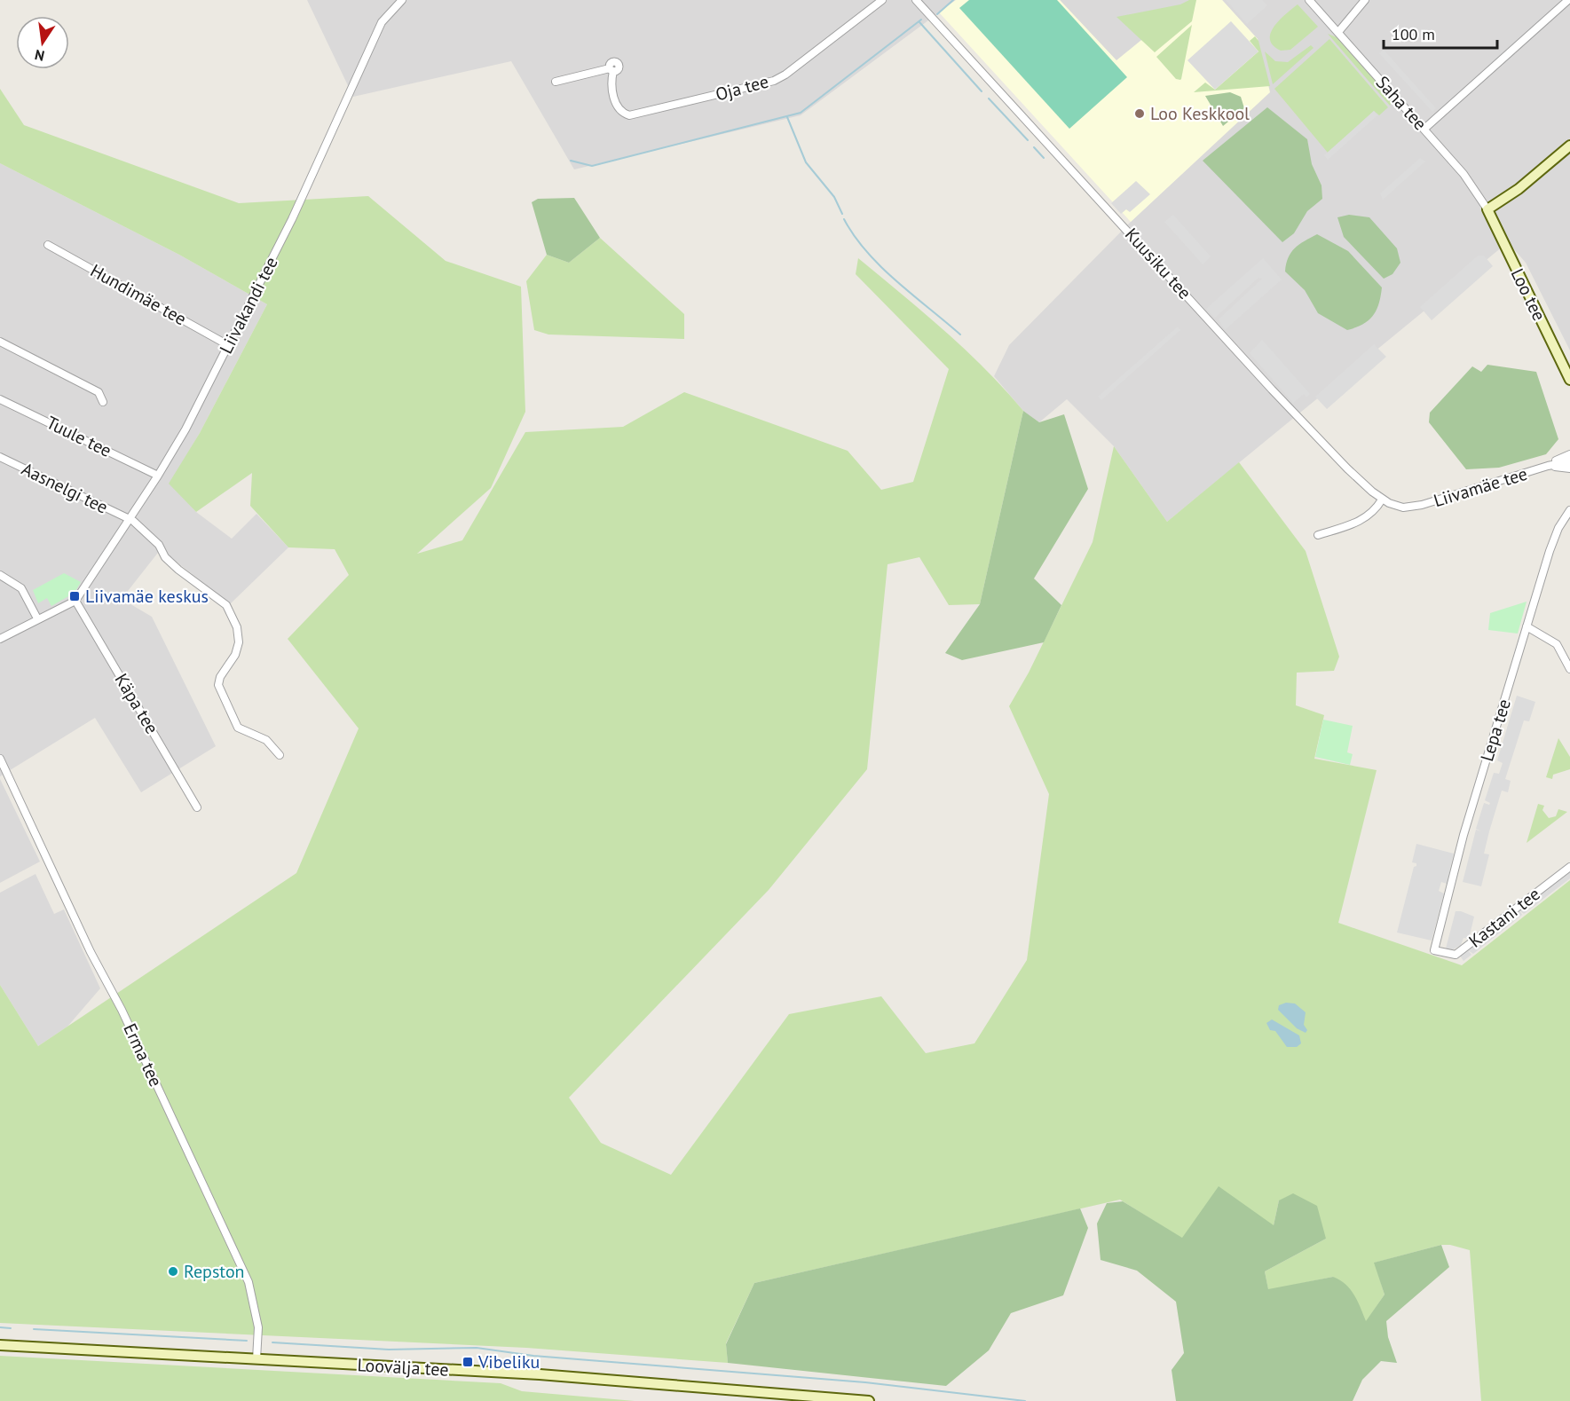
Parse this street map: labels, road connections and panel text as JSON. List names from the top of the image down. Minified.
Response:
{"streets":{"street":["Oja tee","Saha tee","Kuusiku tee","Hundimäe tee","Loo tee","Liivakandi tee","Tuule tee","Liivamäe tee","Aasnelgi tee","Käpa tee","Lepa tee","Kastani tee","Erma tee","Loovälja tee"]},"crossings":[["Saha tee","Loo tee"],["Kuusiku tee","Liivamäe tee"],["Hundimäe tee","Liivakandi tee"],["Liivakandi tee","Tuule tee"],["Liivakandi tee","Aasnelgi tee"],["Liivakandi tee","Käpa tee"],["Lepa tee","Kastani tee"],["Erma tee","Loovälja tee"]],"places":{"other":["Loo Keskkool","Repston"],"transit":["Liivamäe keskus","Vibeliku"]},"scale_bar":"100 m","north":"bottom"}
